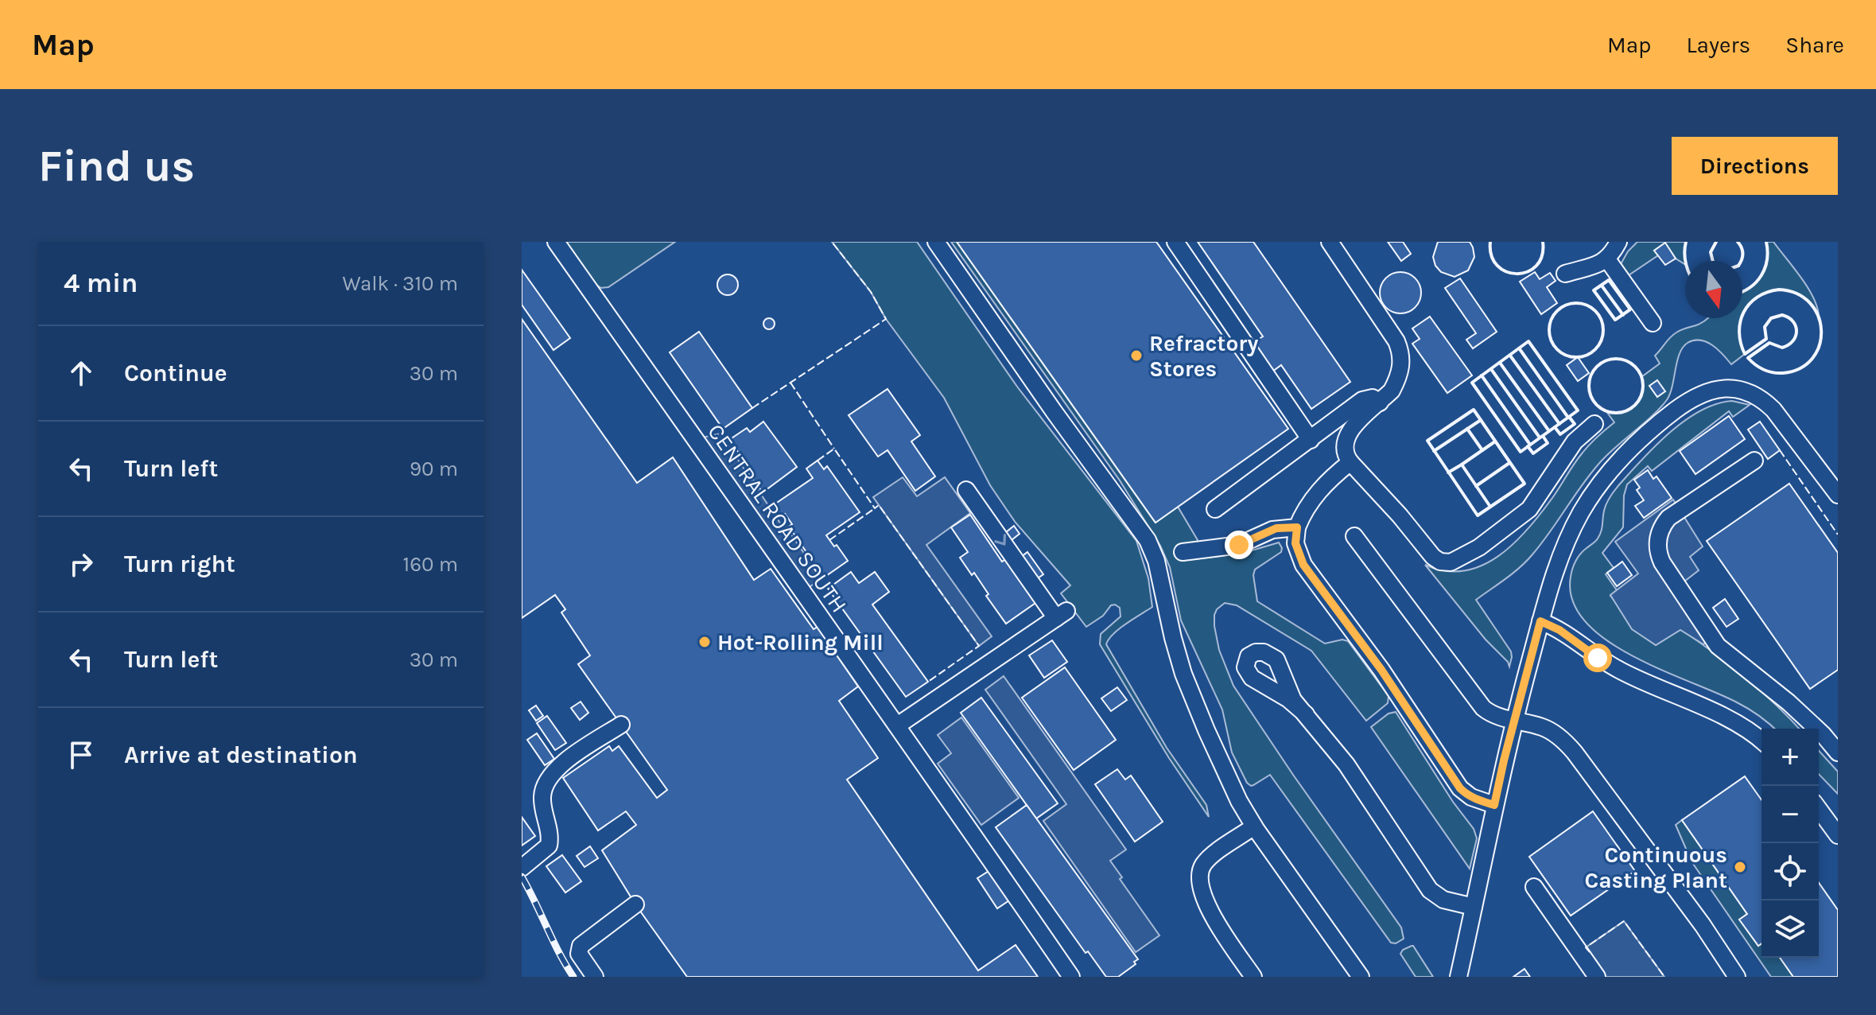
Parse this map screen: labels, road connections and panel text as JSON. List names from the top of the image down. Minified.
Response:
{"streets":{"lane":["CENTRAL ROAD SOUTH"]},"places":["Refractory Stores","Hot-Rolling Mill","Continuous Casting Plant"],"north":"bottom","page":{"header":"Map","nav":["Map","Layers","Share"],"buttons":"Directions","title":"Find us","heading":["4 min","Walk · 310 m"],"list":[["Continue","30 m"],["Turn left","90 m"],["Turn right","160 m"],["Turn left","30 m"],"Arrive at destination"],"map_buttons":["+","−"]}}
